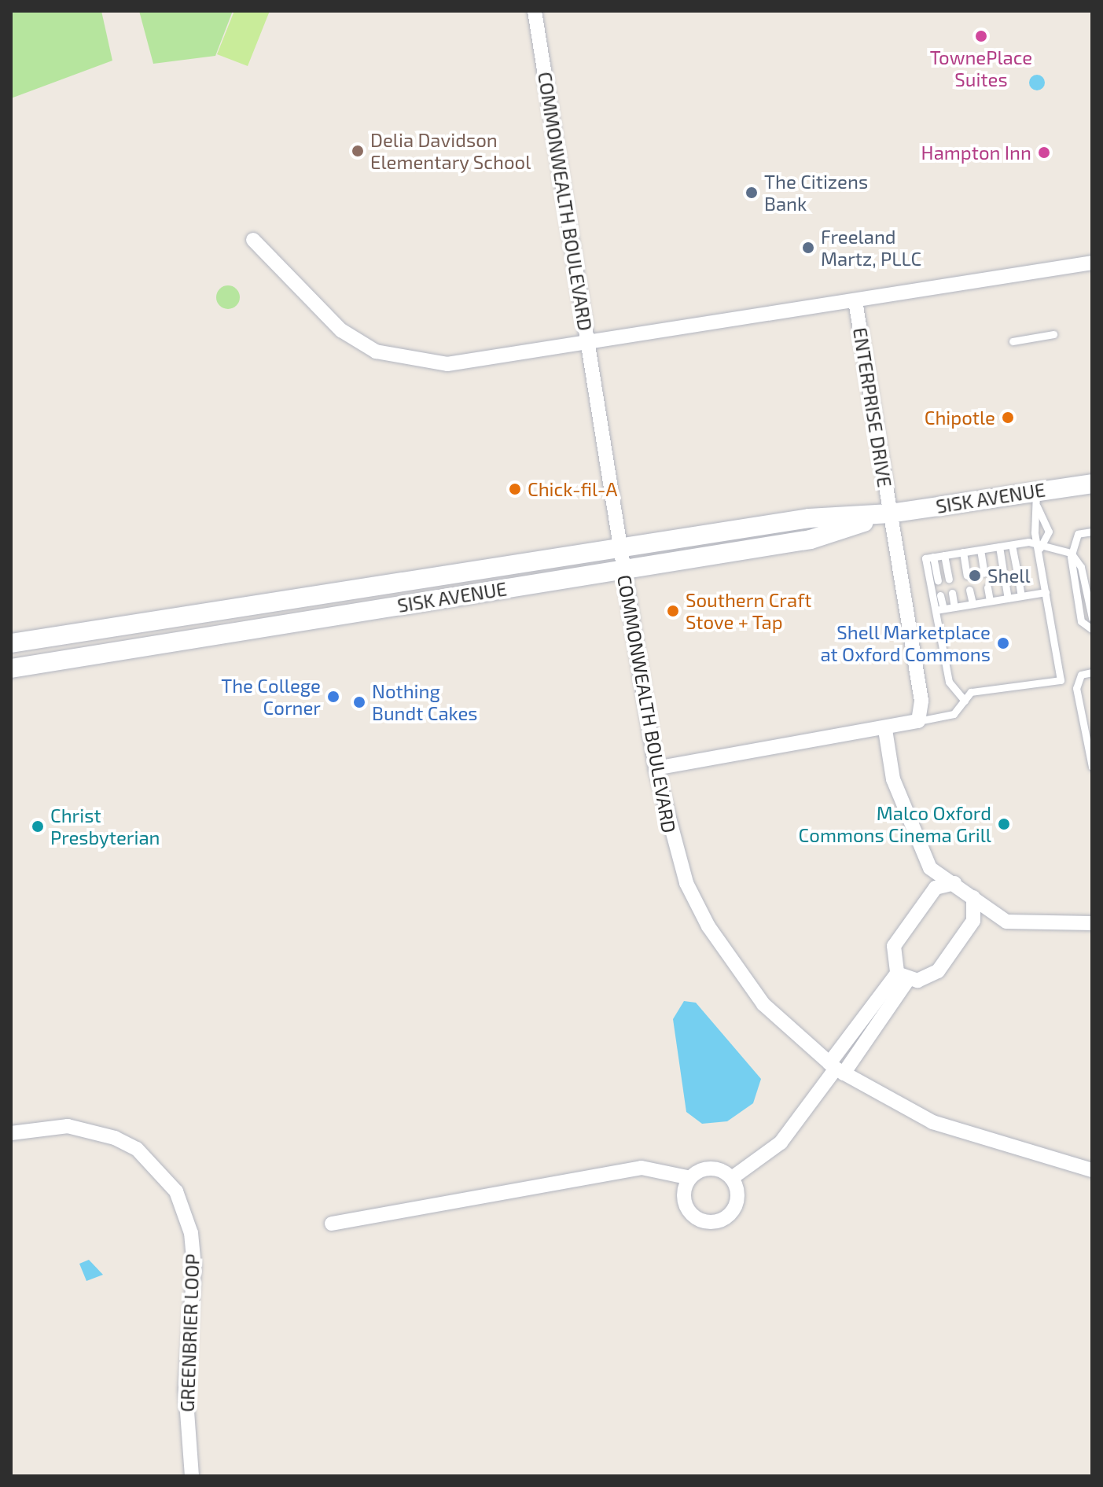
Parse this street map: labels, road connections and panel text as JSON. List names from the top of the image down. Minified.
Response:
{"streets":{"street":["COMMONWEALTH BOULEVARD","ENTERPRISE DRIVE","SISK AVENUE","GREENBRIER LOOP"]},"crossings":[["COMMONWEALTH BOULEVARD","SISK AVENUE"],["ENTERPRISE DRIVE","SISK AVENUE"]],"places":["TownePlace Suites","Delia Davidson Elementary School","Hampton Inn","The Citizens Bank","Freeland Martz, PLLC","Chipotle","Chick-fil-A","Shell","Southern Craft Stove + Tap","Shell Marketplace at Oxford Commons","The College Corner","Nothing Bundt Cakes","Malco Oxford Commons Cinema Grill","Christ Presbyterian"]}
